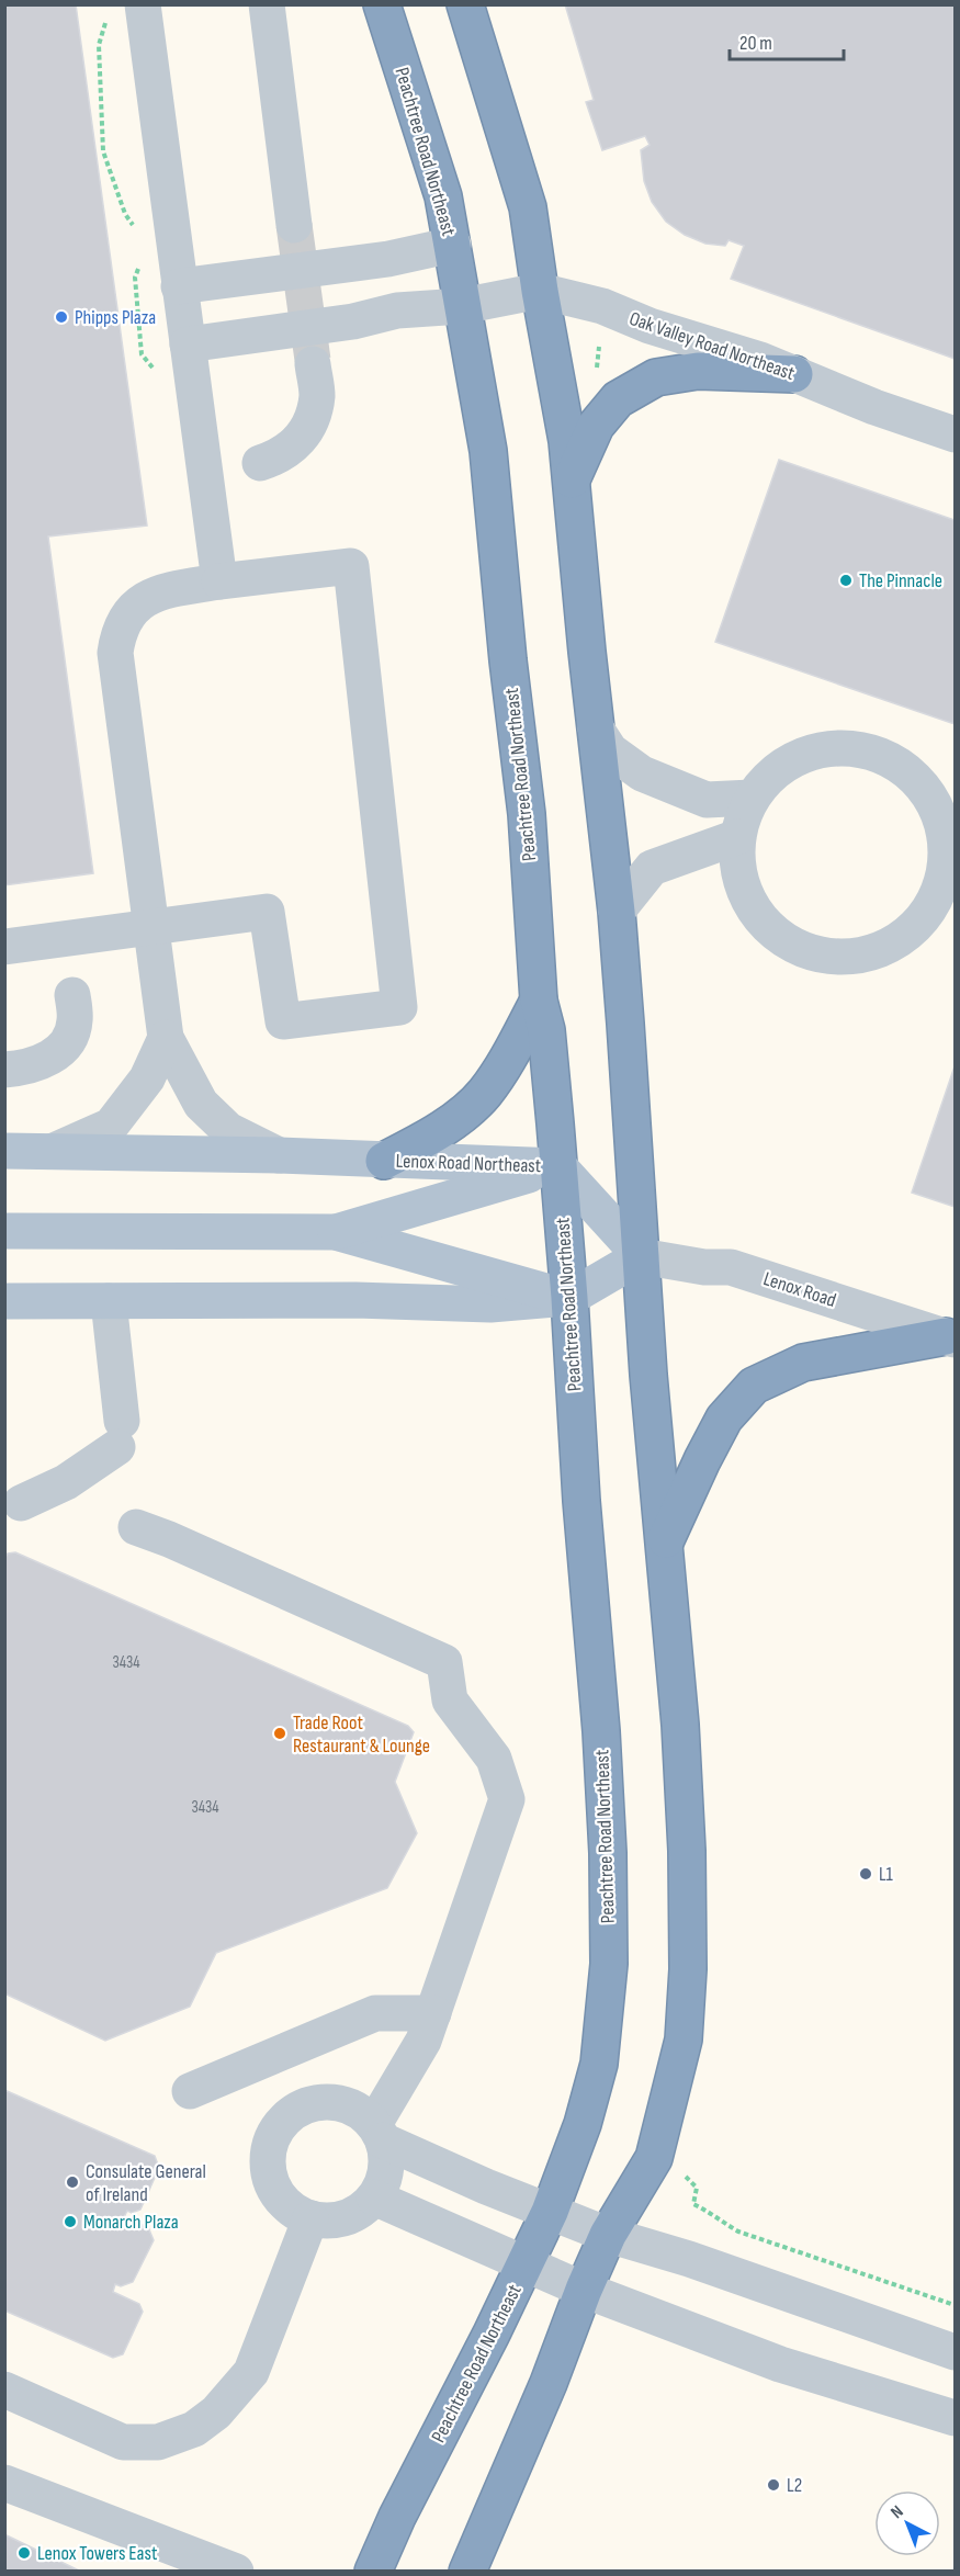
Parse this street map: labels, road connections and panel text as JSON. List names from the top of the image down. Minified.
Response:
{"streets":{"highway":["Peachtree Road Northeast"],"main road":["Lenox Road Northeast"],"street":["Oak Valley Road Northeast","Lenox Road"]},"crossings":[["Peachtree Road Northeast","Oak Valley Road Northeast"],["Peachtree Road Northeast","Lenox Road Northeast"],["Lenox Road Northeast","Lenox Road"]],"places":["Phipps Plaza","The Pinnacle","Trade Root Restaurant & Lounge","L1","Consulate General of Ireland","Monarch Plaza","L2","Lenox Towers East"],"house_numbers":["3434","3434"],"scale_bar":"20 m","north":"top left"}
